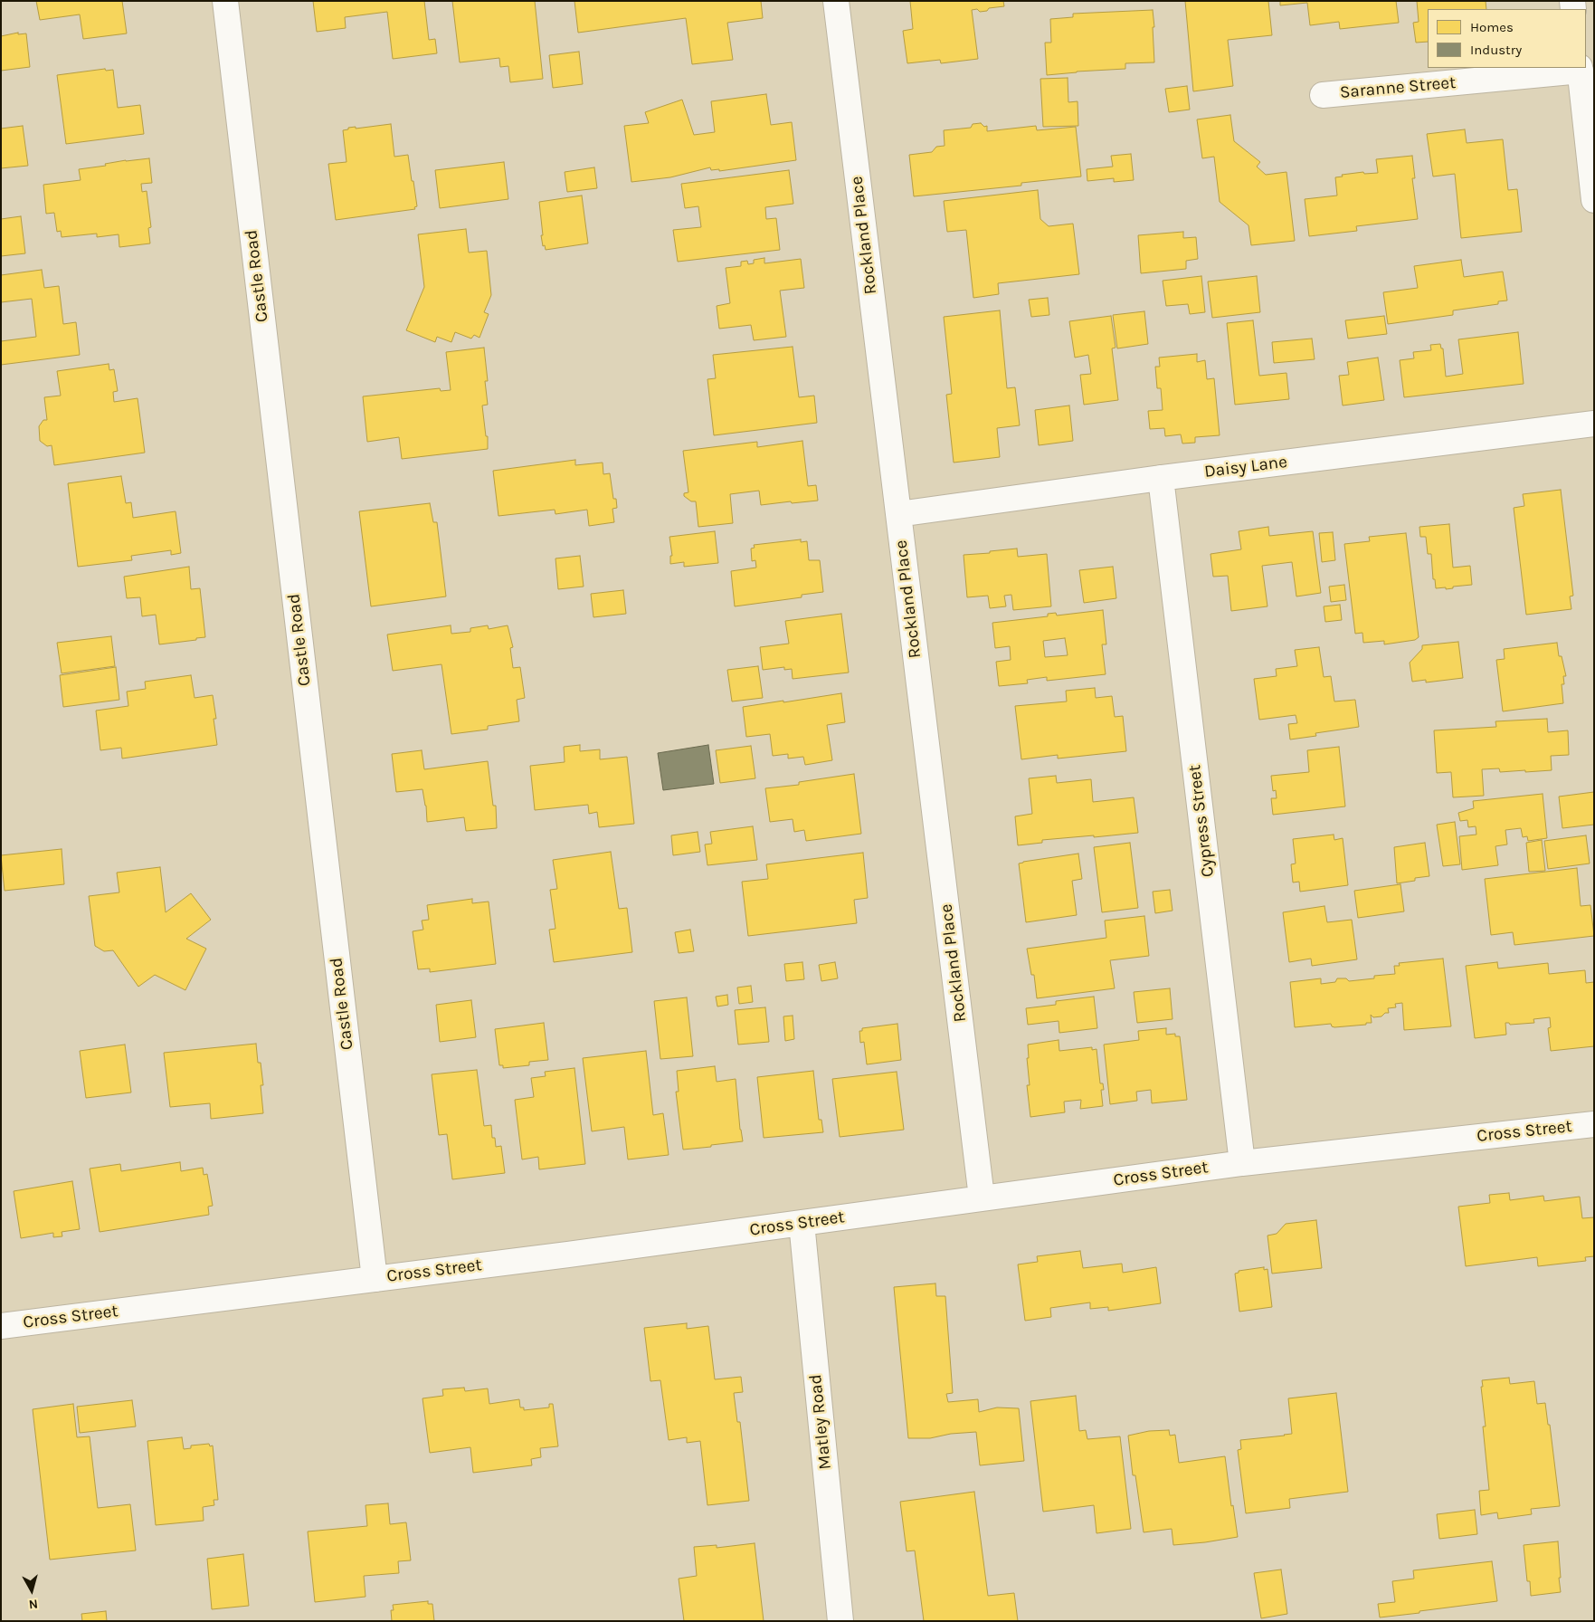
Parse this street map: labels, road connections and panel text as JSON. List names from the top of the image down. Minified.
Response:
{"streets":{"street":["Saranne Street","Rockland Place","Castle Road","Daisy Lane","Cypress Street","Cross Street","Matley Road"]},"crossings":[["Rockland Place","Daisy Lane"],["Rockland Place","Cross Street"],["Castle Road","Cross Street"],["Daisy Lane","Cypress Street"],["Cypress Street","Cross Street"],["Cross Street","Matley Road"]],"legend":["Homes","Industry"],"north":"bottom"}
